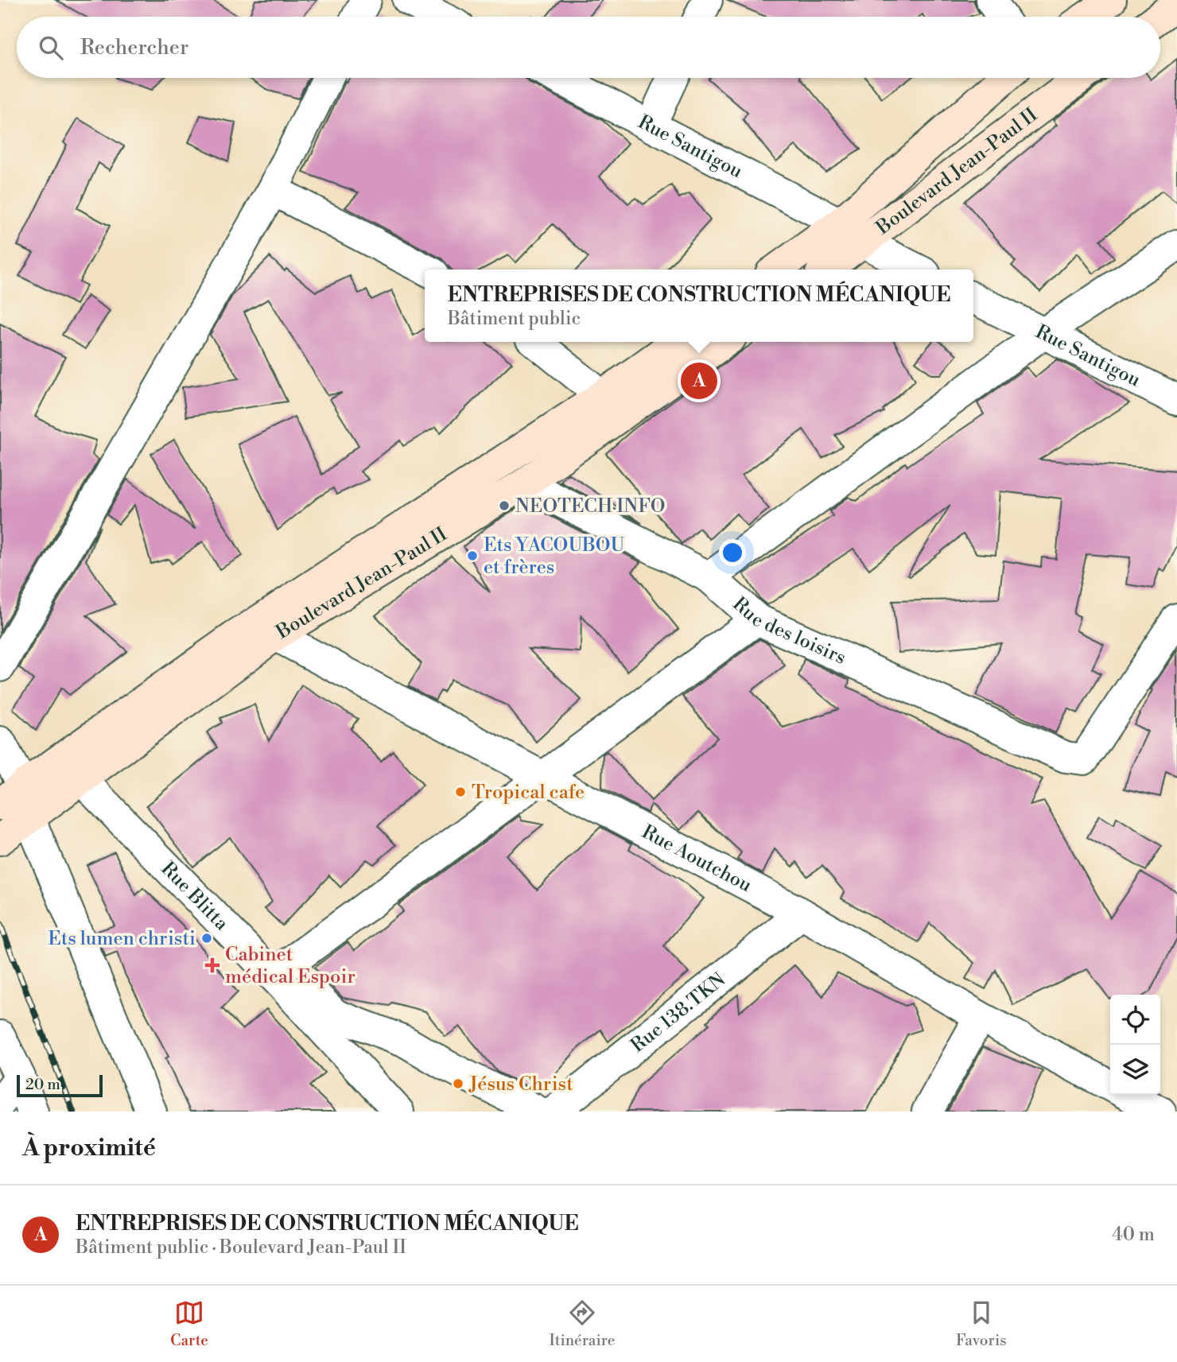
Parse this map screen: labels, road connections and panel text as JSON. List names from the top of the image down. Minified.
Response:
{"streets":{"main road":["Boulevard Jean-Paul II"],"street":["Rue Santigou","Rue des loisirs","Rue Aoutchou","Rue Blitta","Rue 138.TKN"]},"crossings":[["Rue Santigou","Boulevard Jean-Paul II"],["Boulevard Jean-Paul II","Rue des loisirs"],["Boulevard Jean-Paul II","Rue Aoutchou"],["Boulevard Jean-Paul II","Rue Blitta"],["Rue Aoutchou","Rue 138.TKN"]],"places":{"other":["NEOTECH INFO","Ets YACOUBOU et frères","Tropical cafe","Ets lumen christi","Jésus Christ"],"health":["Cabinet médical Espoir"]},"scale_bar":"20 m","page":{"search":"Rechercher","popup":["ENTREPRISES DE CONSTRUCTION MÉCANIQUE","Bâtiment public"],"pins":"A","scale":"20 m","heading":"À proximité","list":[{"mark":"A","name":"ENTREPRISES DE CONSTRUCTION MÉCANIQUE","note":"Bâtiment public · Boulevard Jean-Paul II","value":"40 m"}],"nav":["Carte","Itinéraire","Favoris"]}}
